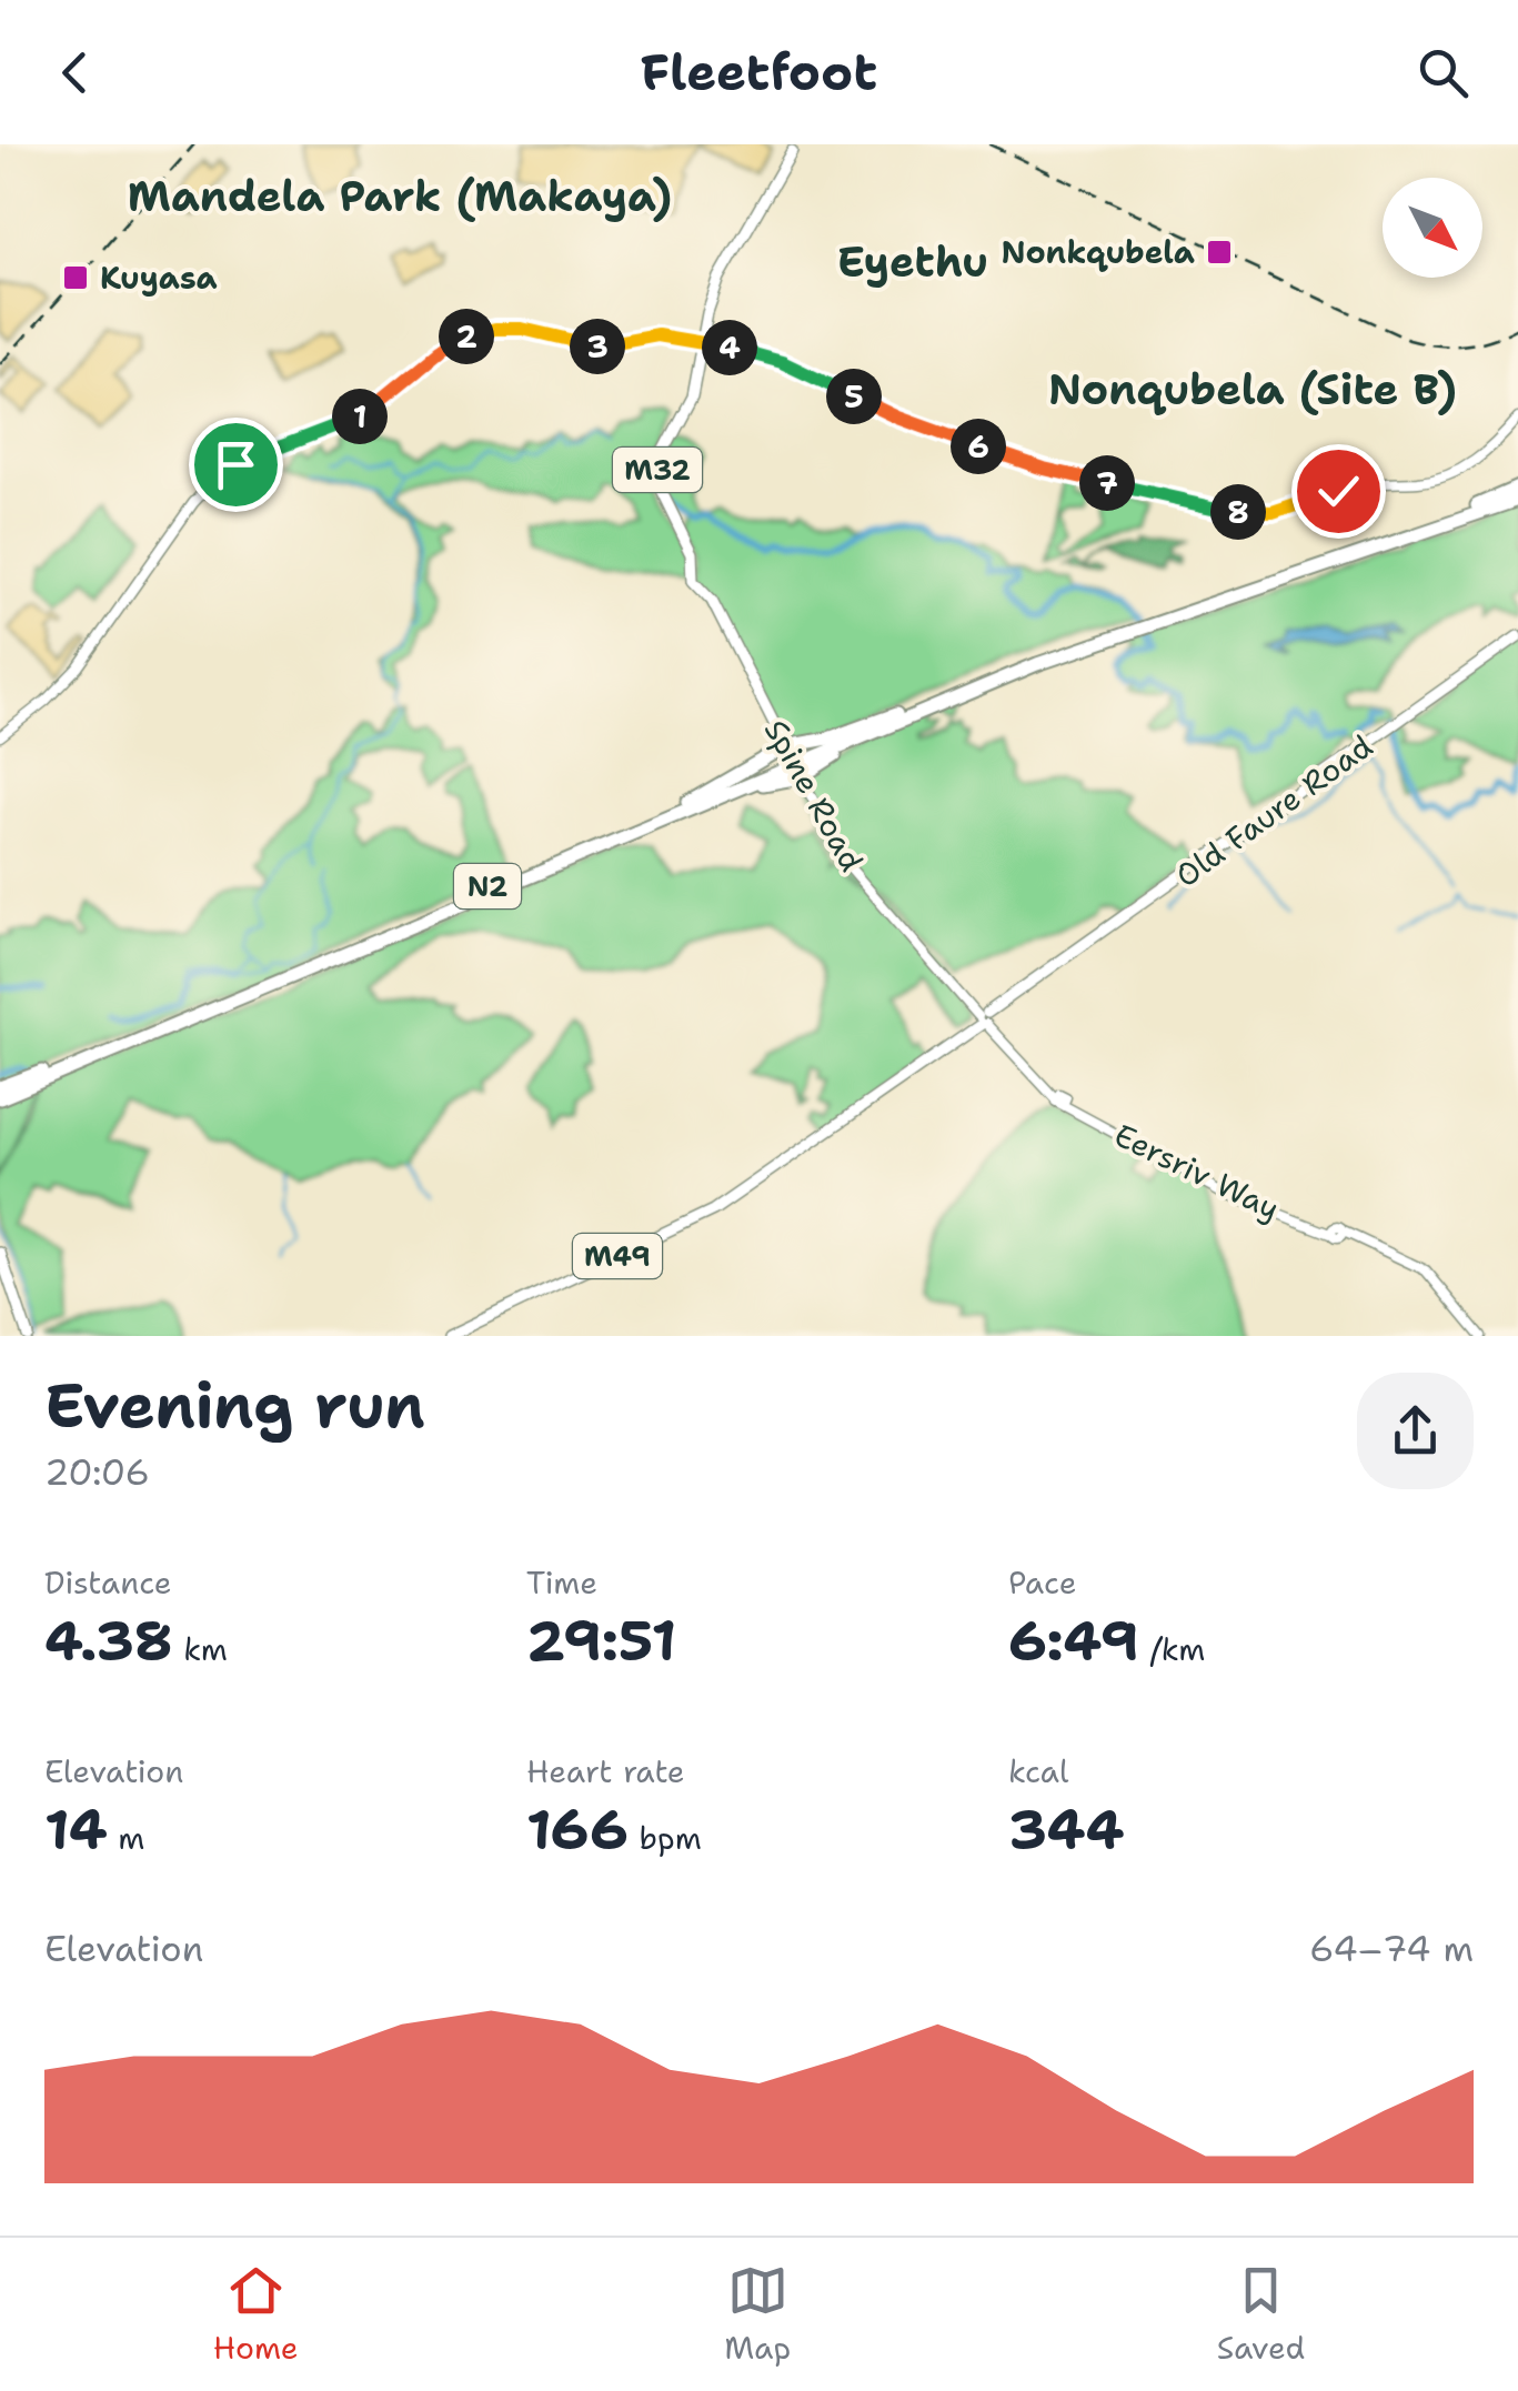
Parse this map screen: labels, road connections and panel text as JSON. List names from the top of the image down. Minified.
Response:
{"streets":{"highway":["N2"],"main road":["M32","Spine Road","Old Faure Road","Eersriv Way","M49"]},"crossings":[["Spine Road","Old Faure Road"],["Spine Road","Eersriv Way"]],"districts":["Mandela Park (Makaya)","Eyethu","Nonqubela (Site B)"],"places":{"transit":["Nonkqubela","Kuyasa"]},"north":"bottom right","page":{"header":"Fleetfoot","pins":["2","3","4","5","1","6","7","8"],"heading":["Evening run","20:06"],"stats":[["Distance","4.38 km"],["Time","29:51"],["Pace","6:49 /km"],["Elevation","14 m"],["Heart rate","166 bpm"],["kcal","344"]],"chart":["Elevation","64–74 m"],"tabs":["Home","Map","Saved"]}}
